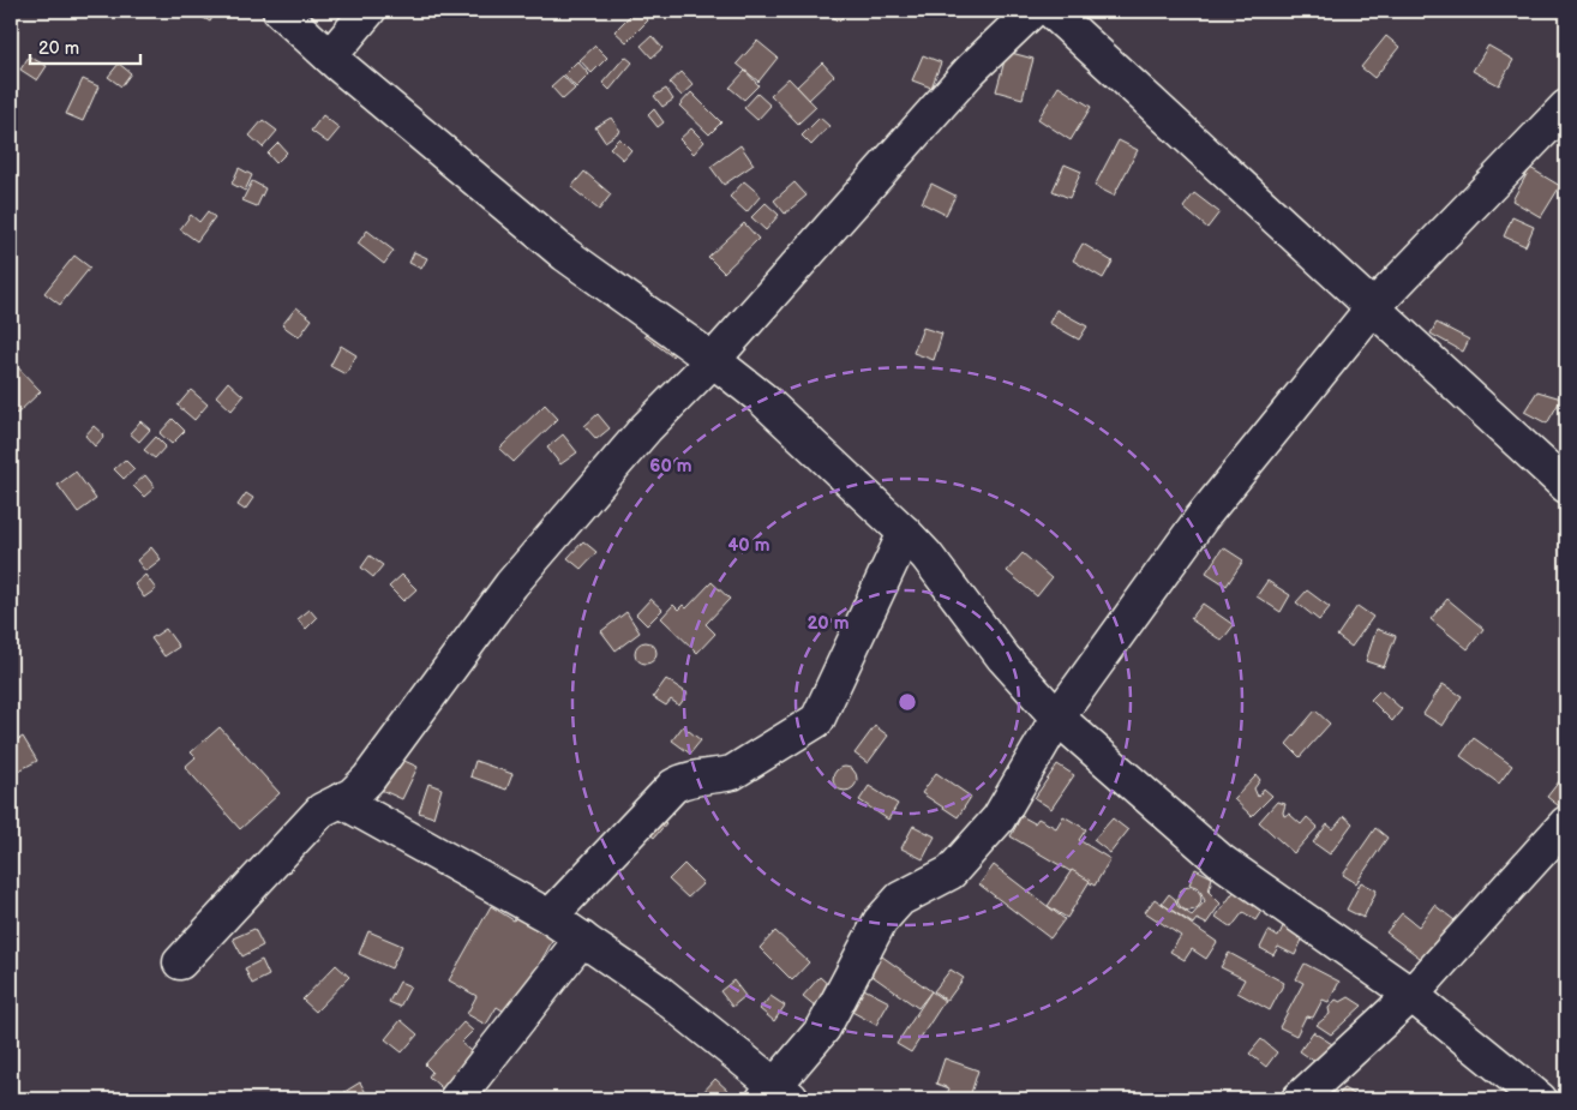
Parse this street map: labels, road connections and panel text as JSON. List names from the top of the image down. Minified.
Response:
{"scale_bar":"20 m","rings":["60 m","40 m","20 m"]}
